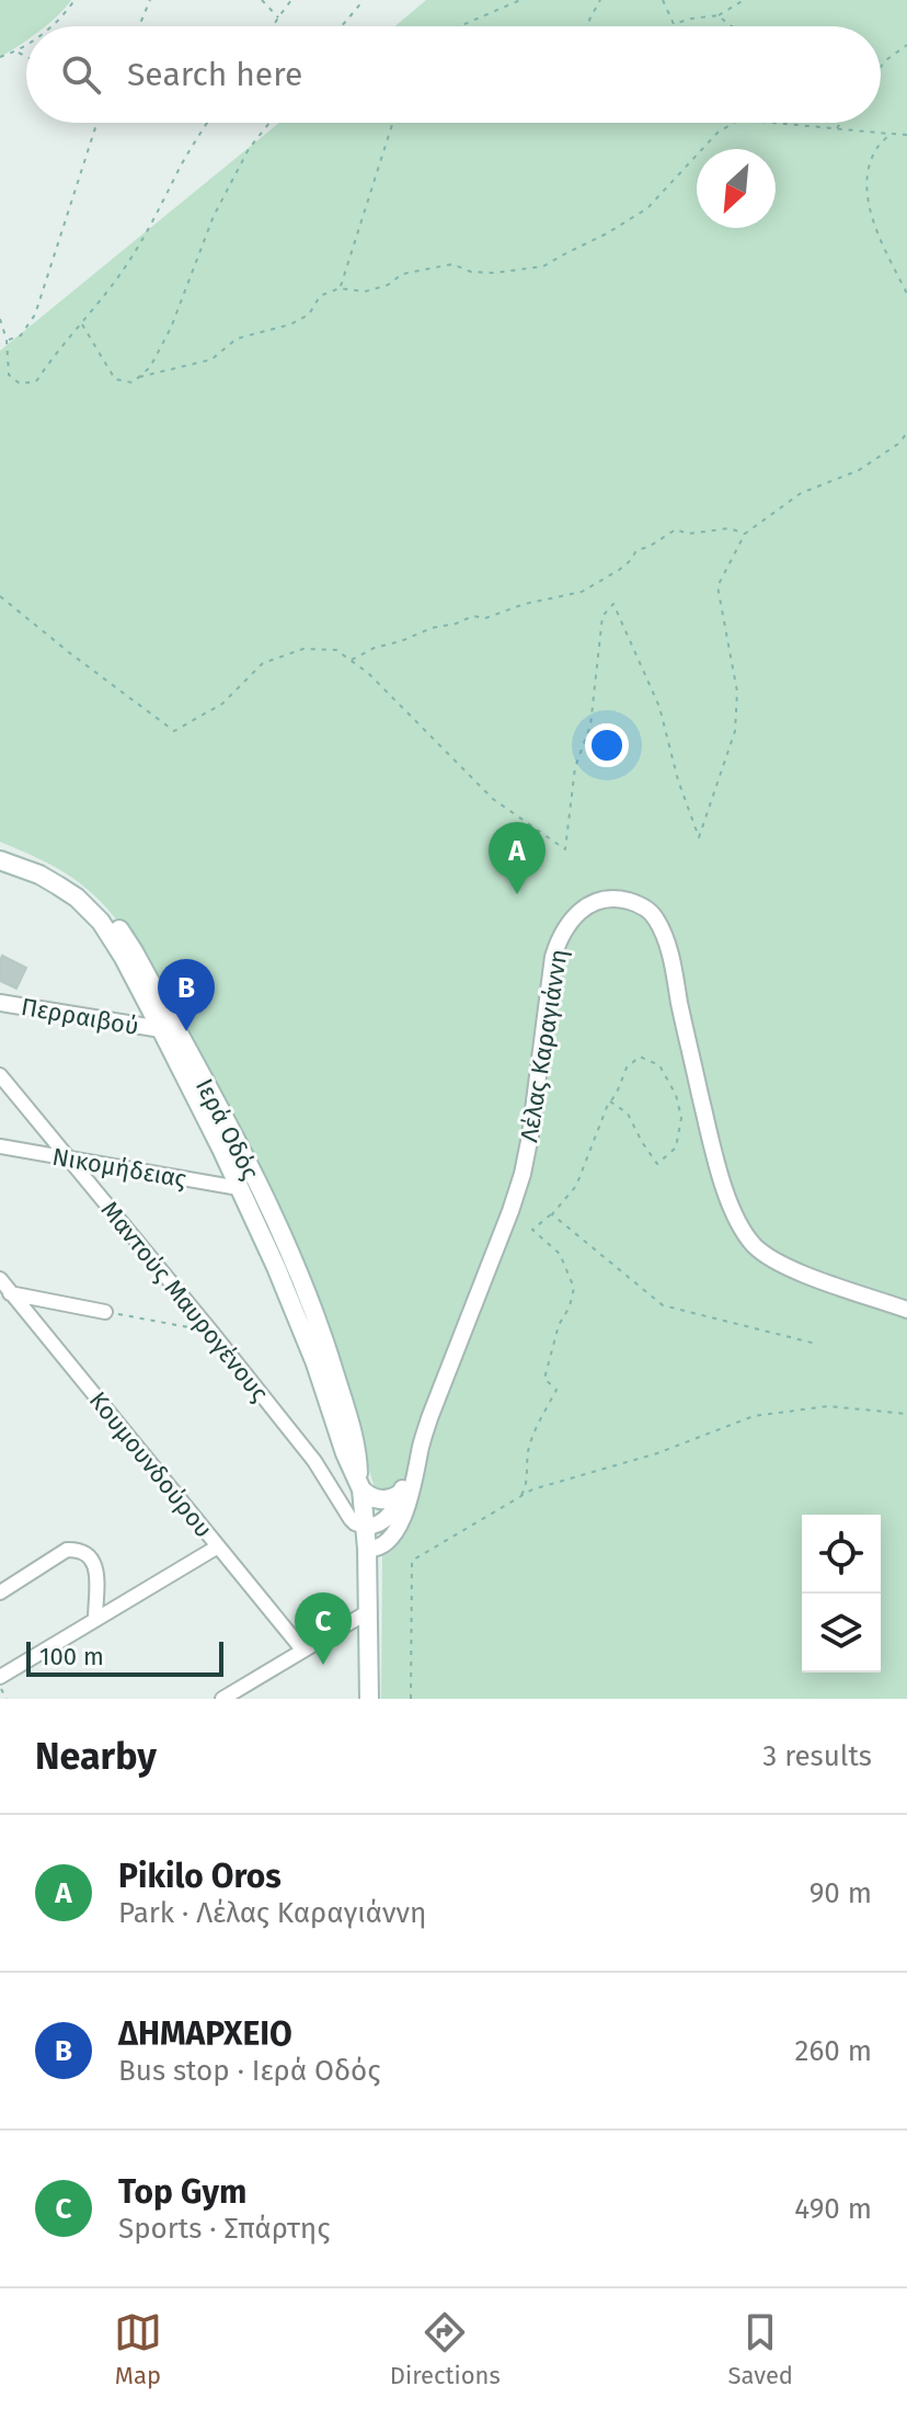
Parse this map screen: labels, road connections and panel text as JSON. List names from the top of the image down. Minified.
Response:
{"streets":{"main road":["Ιερά Οδός"],"street":["Περραιβού","Λέλας Καραγιάννη","Νικομήδειας","Μαντούς Μαυρογένους","Κουμουνδούρου"]},"crossings":[["Περραιβού","Ιερά Οδός"],["Λέλας Καραγιάννη","Ιερά Οδός"],["Λέλας Καραγιάννη","Μαντούς Μαυρογένους"],["Ιερά Οδός","Νικομήδειας"],["Ιερά Οδός","Μαντούς Μαυρογένους"],["Νικομήδειας","Μαντούς Μαυρογένους"]],"scale_bar":"100 m","north":"bottom left","page":{"search":"Search here","pins":["A","B","C"],"scale":"100 m","heading":["Nearby","3 results"],"list":[{"mark":"A","name":"Pikilo Oros","note":"Park · Λέλας Καραγιάννη","value":"90 m"},{"mark":"B","name":"ΔΗΜΑΡΧΕΙΟ","note":"Bus stop · Ιερά Οδός","value":"260 m"},{"mark":"C","name":"Top Gym","note":"Sports · Σπάρτης","value":"490 m"}],"nav":["Map","Directions","Saved"]}}
